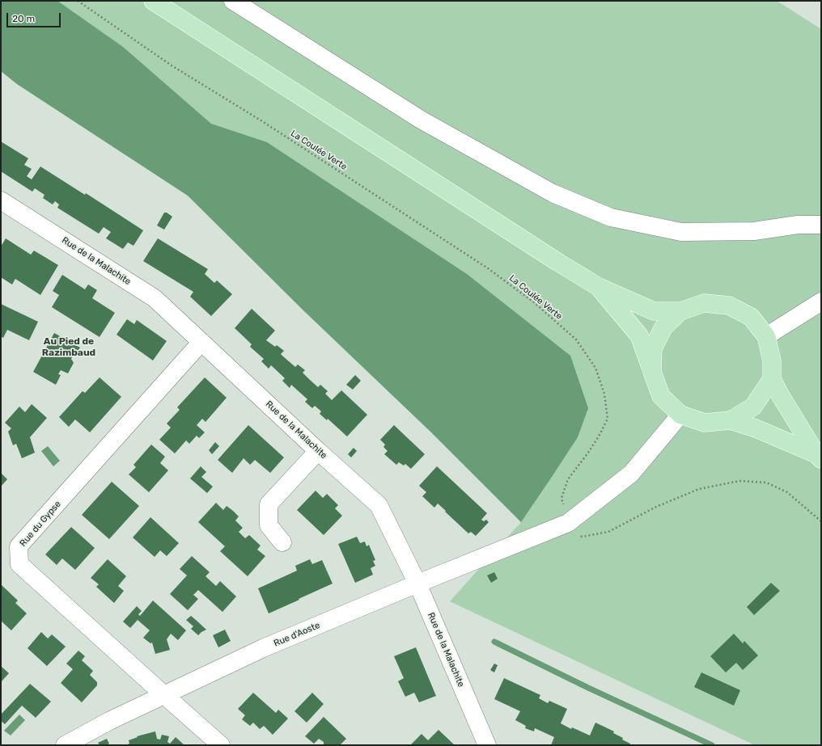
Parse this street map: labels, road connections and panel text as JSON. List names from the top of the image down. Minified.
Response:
{"streets":{"street":["Rue de la Malachite","Rue du Gypse","Rue d'Aoste"],"path":["La Coulée Verte"]},"crossings":[["La Coulée Verte","Rue d'Aoste"],["Rue de la Malachite","Rue du Gypse"],["Rue de la Malachite","Rue d'Aoste"],["Rue du Gypse","Rue d'Aoste"]],"districts":["Au Pied de Razimbaud"],"scale_bar":"20 m"}
